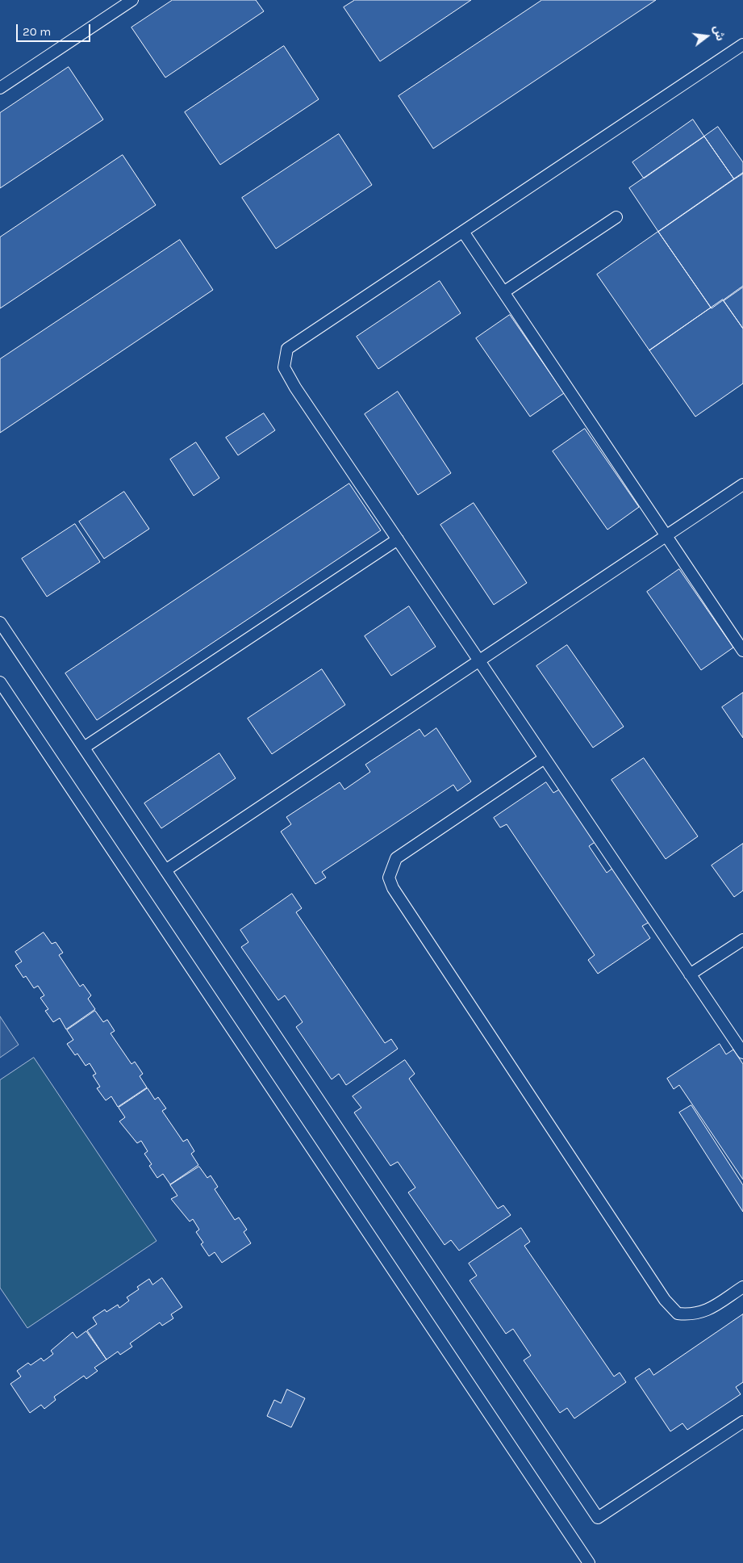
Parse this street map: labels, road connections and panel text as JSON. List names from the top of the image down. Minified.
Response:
{"scale_bar":"20 m","north":"right"}
